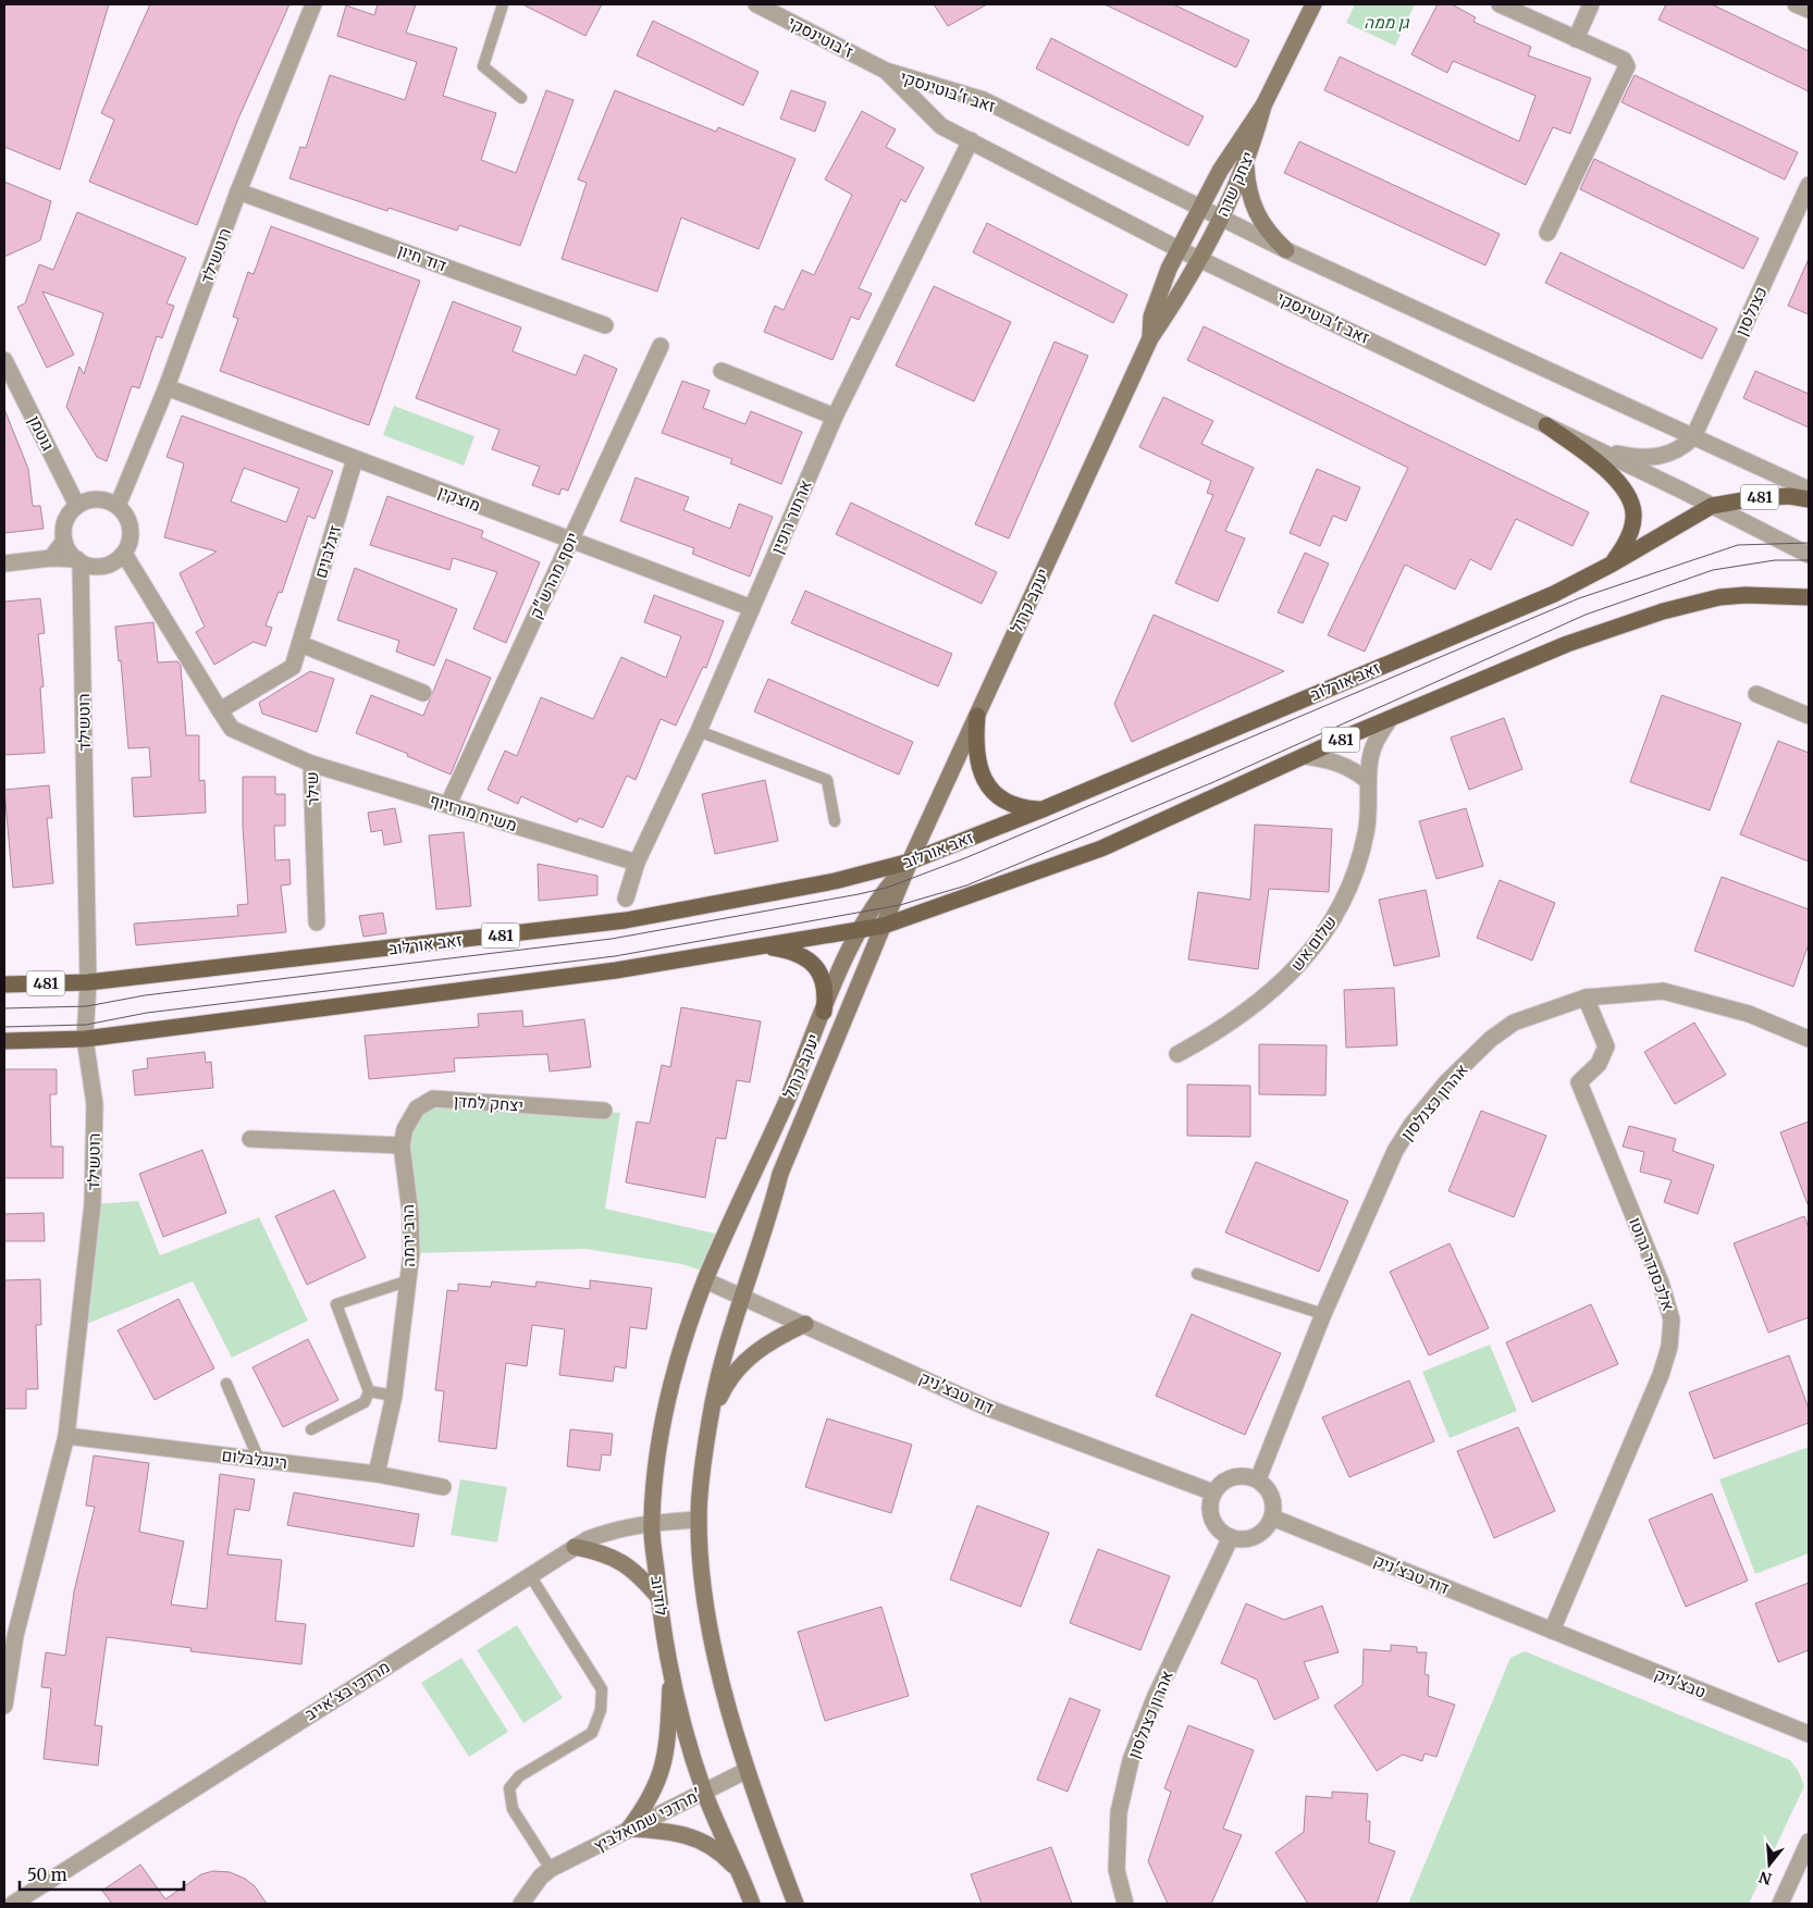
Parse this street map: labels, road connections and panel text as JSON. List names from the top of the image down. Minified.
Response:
{"streets":{"main road":["יצחק שדה","481","יעקב קרול","זאב אורלוב","לודיוב"],"street":["ז'בוטינסקי","זאב ז'בוטינסקי","רוטשילד","דוד חיון","כצנלסון","גוטמן","מוצקין","ארתור רופין","זיגלבוים","יוסף מהרש\"ק","שילר","משיח מורזיוף","שלום אש","אהרון כצנלסון","יצחק למדן","הרב ירמה","אלכסנדר גרוטו","דוד טבצ'ניק","רינגלבלום","טבצ'ניק","מרדכי בצ'אייב","מרדכי שמואלביץ'"]},"crossings":[["ז'בוטינסקי","זאב ז'בוטינסקי"],["זאב ז'בוטינסקי","יצחק שדה"],["זאב ז'בוטינסקי","כצנלסון"],["זאב ז'בוטינסקי","ארתור רופין"],["זאב ז'בוטינסקי","יעקב קרול"],["זאב ז'בוטינסקי","זאב אורלוב"],["יצחק שדה","יעקב קרול"],["רוטשילד","דוד חיון"],["רוטשילד","גוטמן"],["רוטשילד","481"],["רוטשילד","מוצקין"],["רוטשילד","זאב אורלוב"],["רוטשילד","רינגלבלום"],["481","יעקב קרול"],["481","שלום אש"],["מוצקין","ארתור רופין"],["מוצקין","זיגלבוים"],["מוצקין","יוסף מהרש\"ק"],["ארתור רופין","משיח מורזיוף"],["זיגלבוים","שילר"],["יוסף מהרש\"ק","משיח מורזיוף"],["יעקב קרול","זאב אורלוב"],["יעקב קרול","דוד טבצ'ניק"],["יעקב קרול","לודיוב"],["שילר","משיח מורזיוף"],["אהרון כצנלסון","אלכסנדר גרוטו"],["אהרון כצנלסון","דוד טבצ'ניק"],["יצחק למדן","הרב ירמה"],["הרב ירמה","רינגלבלום"],["אלכסנדר גרוטו","דוד טבצ'ניק"],["אלכסנדר גרוטו","טבצ'ניק"],["דוד טבצ'ניק","לודיוב"],["דוד טבצ'ניק","טבצ'ניק"],["לודיוב","מרדכי בצ'אייב"],["לודיוב","מרדכי שמואלביץ'"]],"parks":["גן ממה"],"scale_bar":"50 m","north":"bottom"}
